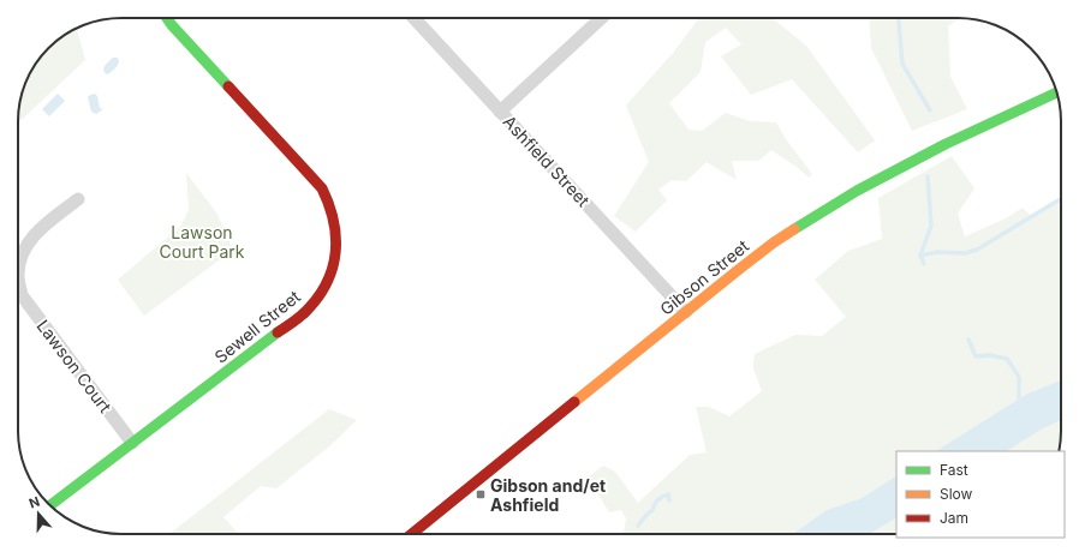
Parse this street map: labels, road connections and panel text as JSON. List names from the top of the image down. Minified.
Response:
{"streets":{"main road":["Gibson Street","Sewell Street"],"street":["Ashfield Street","Lawson Court"]},"crossings":[["Ashfield Street","Gibson Street"],["Sewell Street","Lawson Court"]],"parks":["Lawson Court Park"],"places":{"transit":["Gibson and/et Ashfield"]},"legend":["Fast","Slow","Jam"],"north":"top"}
